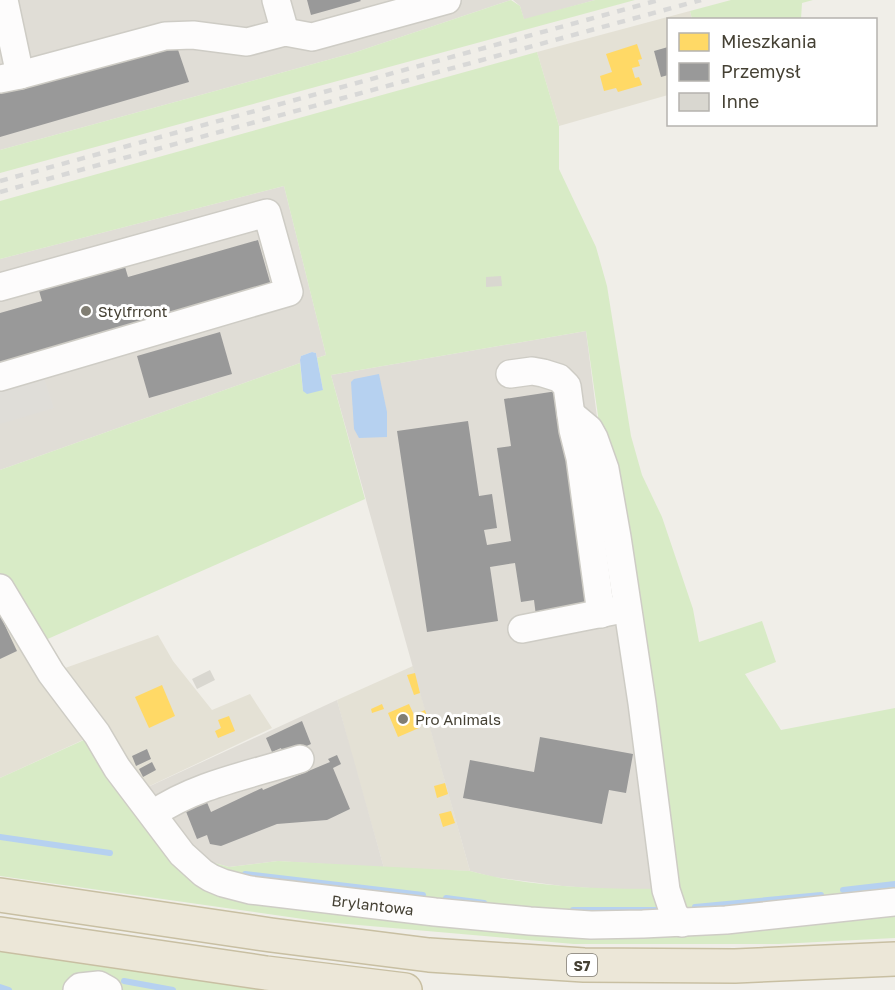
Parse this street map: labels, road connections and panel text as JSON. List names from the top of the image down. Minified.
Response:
{"streets":{"highway":["S7"],"street":["Brylantowa"]},"places":["Stylfrront","Pro Animals"],"legend":["Mieszkania","Przemysł","Inne"]}
